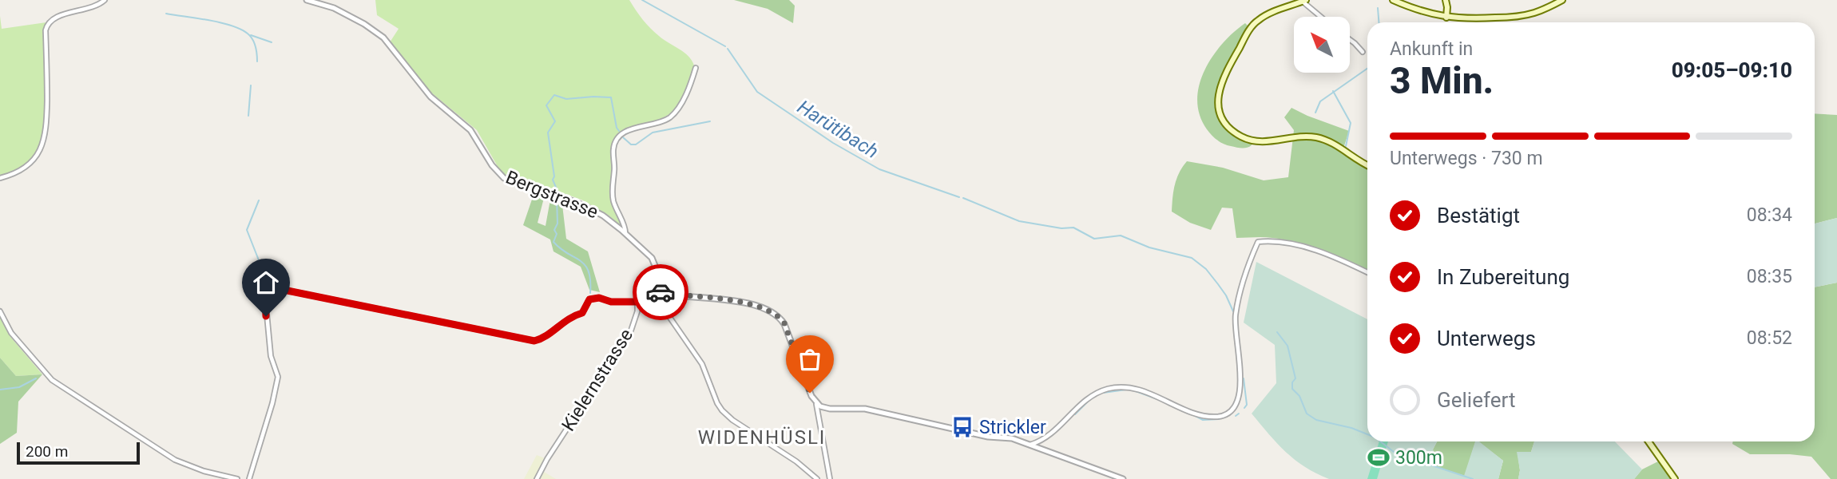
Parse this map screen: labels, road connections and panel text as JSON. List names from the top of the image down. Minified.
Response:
{"streets":{"street":["Bergstrasse","Kielernstrasse"]},"districts":["WIDENHÜSLI"],"water":["Harütibach"],"places":{"bus stop":["Strickler"],"sports":["300m"]},"scale_bar":"200 m","north":"top left","page":{"heading":["3 Min.","Ankunft in","09:05–09:10"],"bar":"Unterwegs · 730 m","list":[["Bestätigt","08:34"],["In Zubereitung","08:35"],["Unterwegs","08:52"],"Geliefert"],"scale":"200 m"}}
